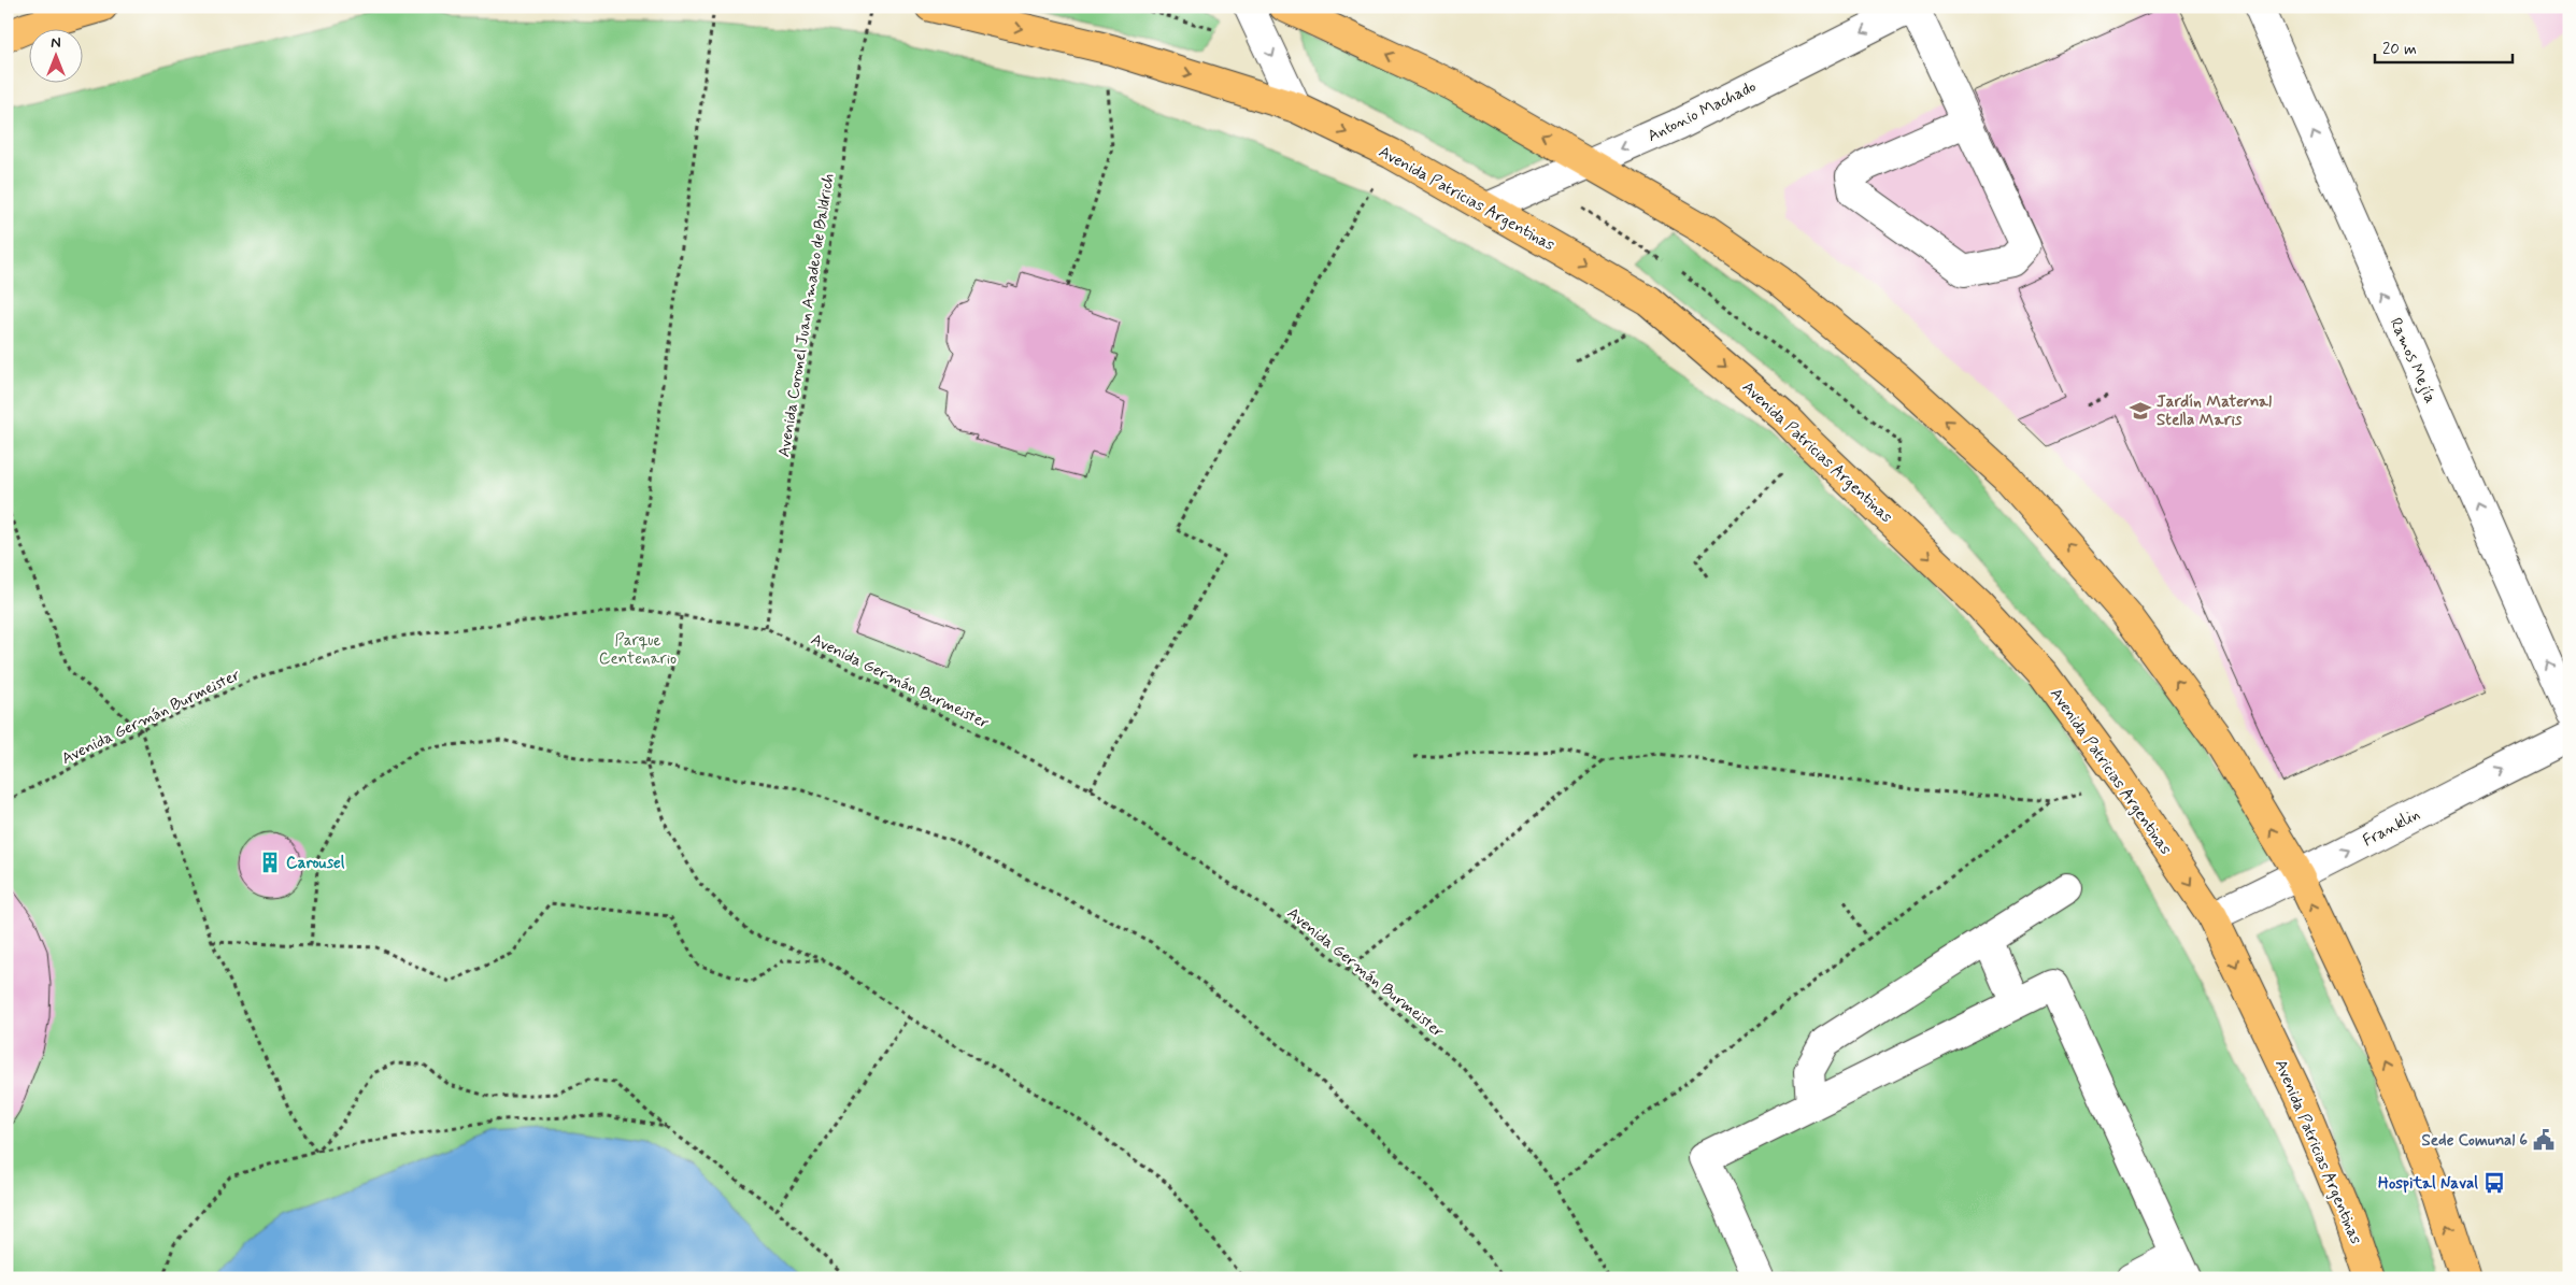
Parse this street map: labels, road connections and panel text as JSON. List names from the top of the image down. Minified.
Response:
{"streets":{"main road":["Avenida Patricias Argentinas"],"street":["Antonio Machado","Ramos Mejía","Franklin"],"path":["Avenida Coronel Juan Amadeo de Baldrich","Avenida Germán Burmeister"]},"crossings":[["Antonio Machado","Avenida Patricias Argentinas"],["Avenida Patricias Argentinas","Franklin"],["Avenida Coronel Juan Amadeo de Baldrich","Avenida Germán Burmeister"]],"one_way":["Antonio Machado","Ramos Mejía","Franklin"],"parks":["Parque Centenario"],"places":{"school or university":["Jardín Maternal Stella Maris"],"building":["Carousel"],"public building":["Sede Comunal 6"],"bus stop":["Hospital Naval"]},"scale_bar":"20 m","north":"top"}
